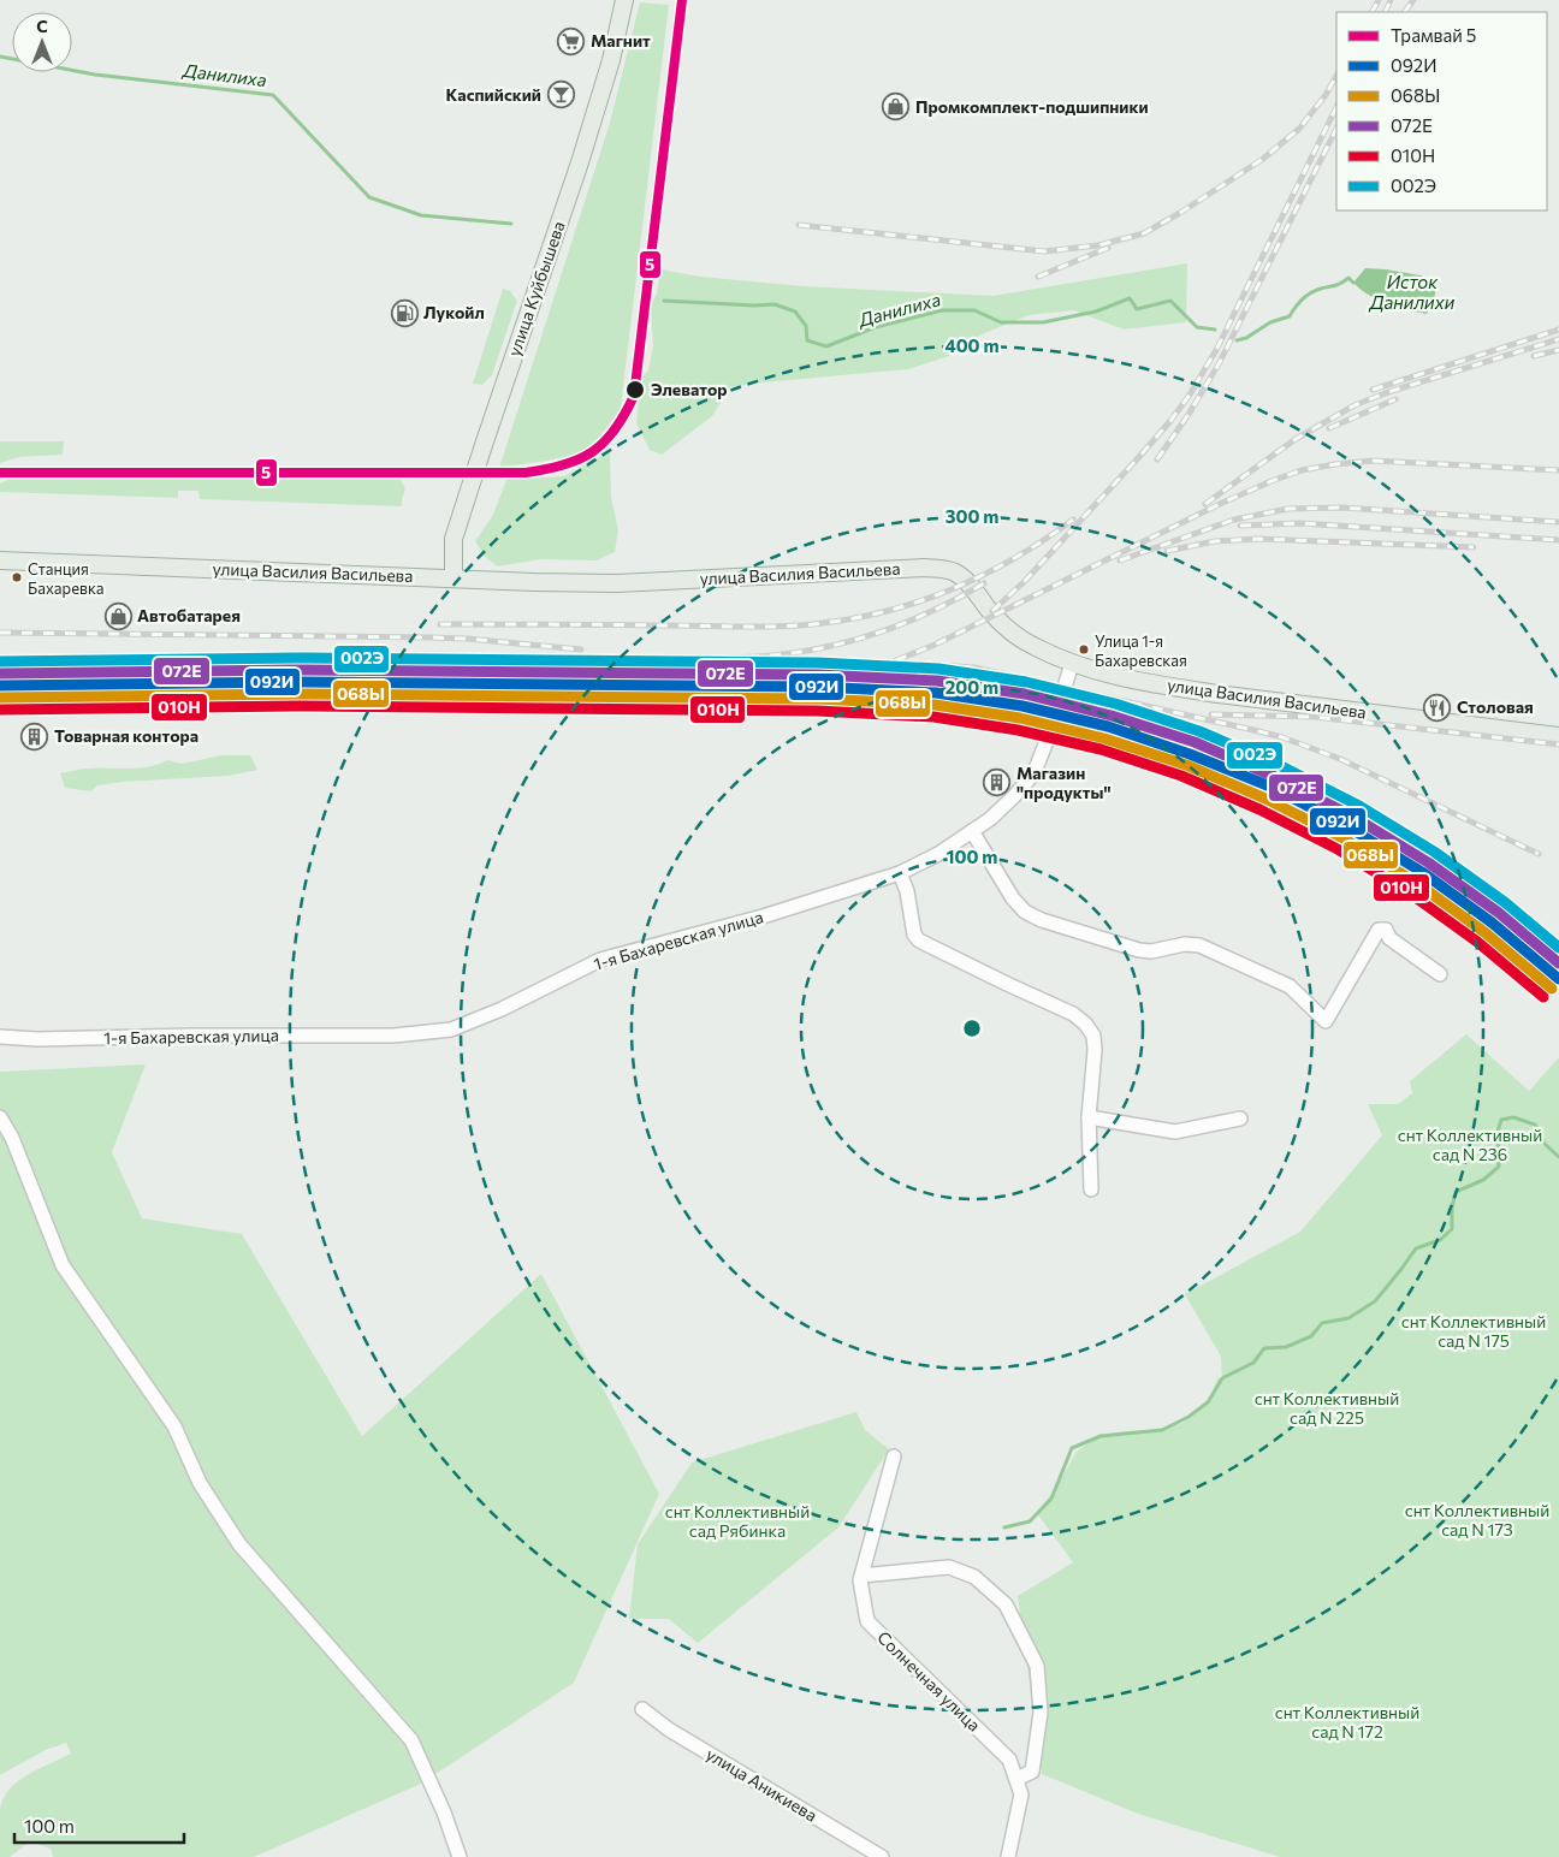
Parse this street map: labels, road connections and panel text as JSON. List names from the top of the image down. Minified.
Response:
{"streets":{"main road":["улица Куйбышева","улица Василия Васильева"],"street":["1-я Бахаревская улица","Солнечная улица","улица Аникиева"]},"crossings":[["улица Куйбышева","улица Василия Васильева"],["улица Василия Васильева","1-я Бахаревская улица"]],"water":["Данилиха","Исток Данилихи"],"parks":["снт Коллективный сад N 236","снт Коллективный сад N 175","снт Коллективный сад N 225","снт Коллективный сад N 173","снт Коллективный сад Рябинка","снт Коллективный сад N 172"],"places":{"supermarket":["Магнит"],"bar":["Каспийский"],"shop":["Промкомплект-подшипники","Автобатарея"],"fuel station":["Лукойл"],"other":["Элеватор","Станция Бахаревка","Улица 1-я Бахаревская"],"restaurant":["Столовая"],"building":["Товарная контора","Магазин \"продукты\""]},"lines":["tram line 5","transit line 002Э","transit line 072Е","transit line 092И","transit line 068Ы","transit line 010Н"],"legend":["Трамвай 5","092И","068Ы","072Е","010Н","002Э"],"scale_bar":"100 m","north":"top","rings":["400 m","300 m","200 m","100 m"]}
